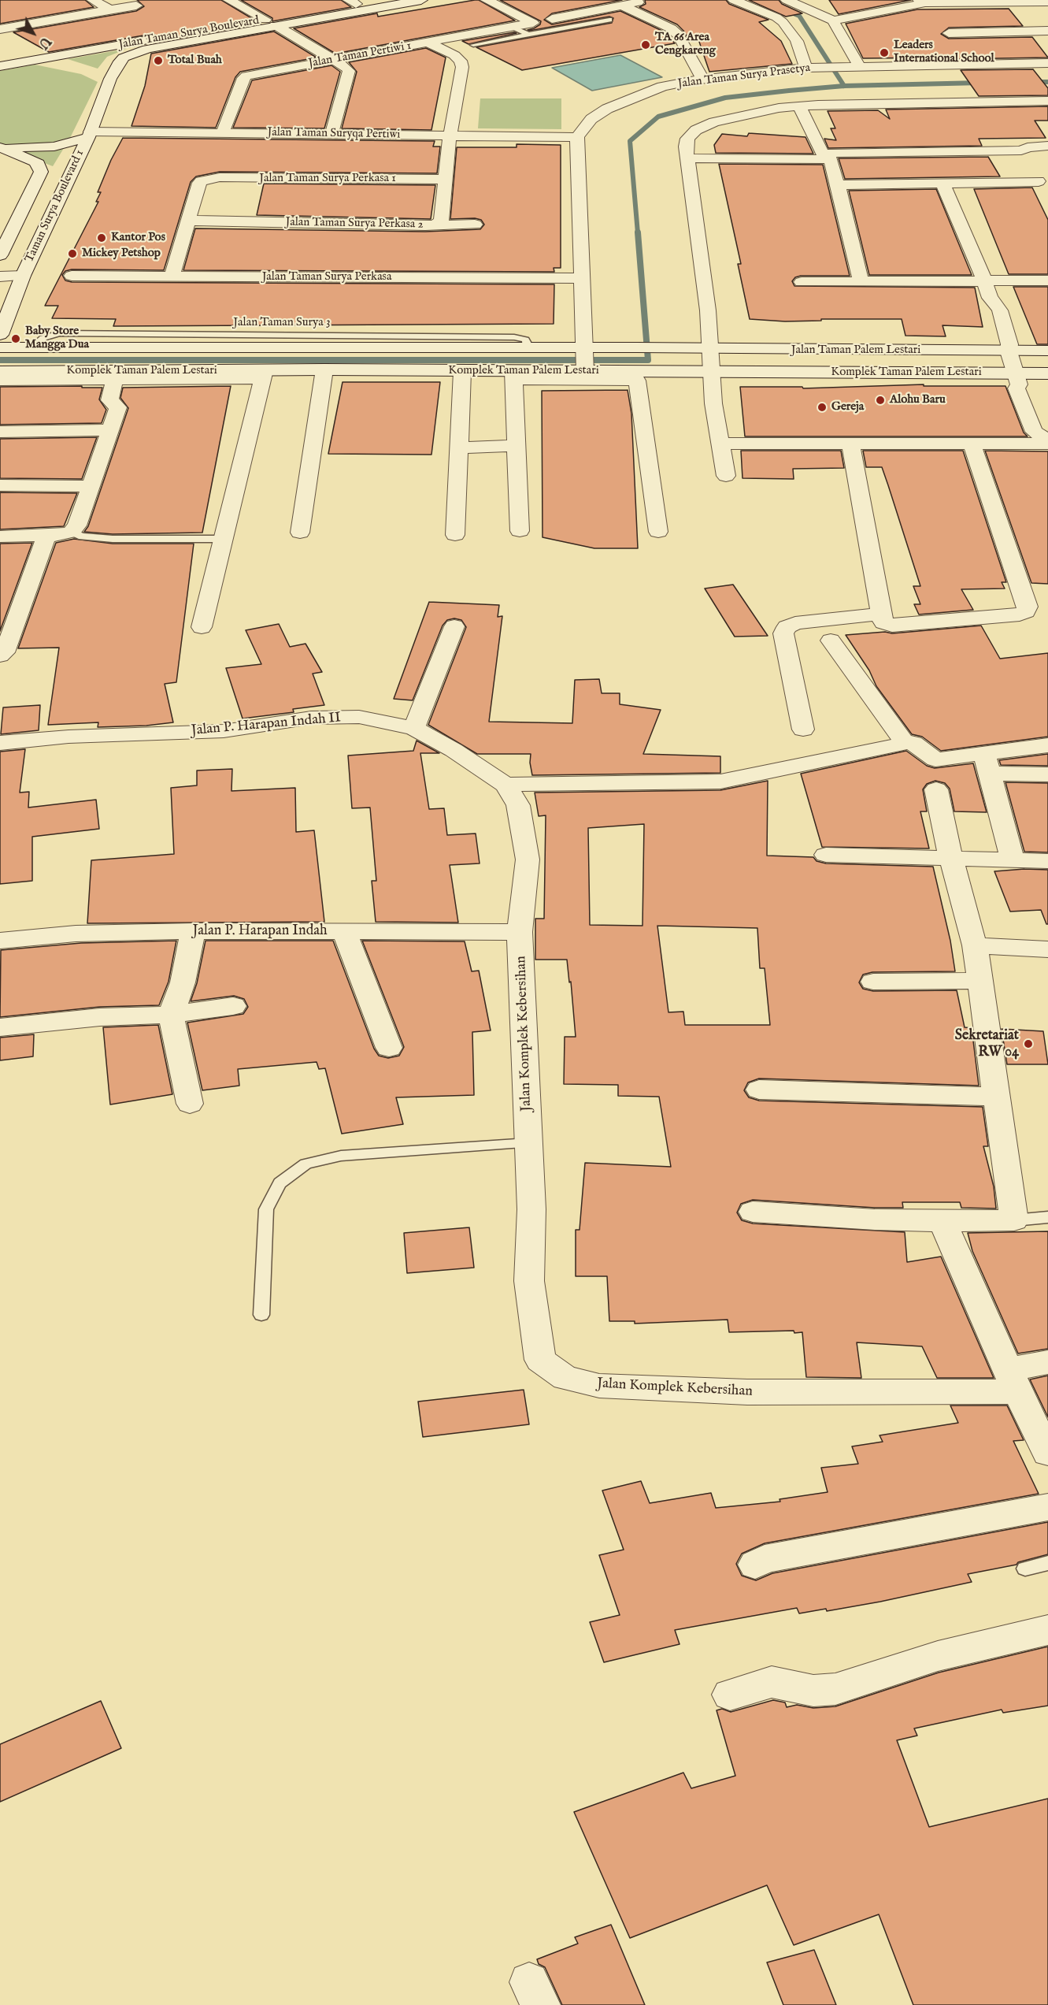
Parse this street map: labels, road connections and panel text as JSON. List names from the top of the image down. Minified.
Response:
{"streets":{"street":["Jalan Taman Surya Boulevard","Jalan Taman Pertiwi 1","Jalan Taman Surya Prasetya","Jalan Taman Suryqa Pertiwi","Jalan Taman Surya Perkasa 1","Taman Surya Boulevard 1","Jalan Taman Surya Perkasa 2","Jalan Taman Surya Perkasa","Jalan Taman Palem Lestari","Komplek Taman Palem Lestari","Jalan P. Harapan Indah II","Jalan P. Harapan Indah","Jalan Komplek Kebersihan"]},"crossings":[["Jalan Taman Surya Boulevard","Taman Surya Boulevard 1"],["Jalan Taman Pertiwi 1","Jalan Taman Suryqa Pertiwi"],["Jalan Taman Pertiwi 1","Jalan Taman Surya Perkasa 2"],["Jalan Taman Surya Prasetya","Jalan Taman Suryqa Pertiwi"],["Jalan Taman Suryqa Pertiwi","Taman Surya Boulevard 1"],["Jalan Taman Suryqa Pertiwi","Jalan Taman Surya Perkasa 2"],["Jalan Taman Surya Perkasa 1","Jalan Taman Surya Perkasa 2"],["Jalan Taman Palem Lestari","Komplek Taman Palem Lestari"],["Jalan P. Harapan Indah II","Jalan P. Harapan Indah"],["Jalan P. Harapan Indah II","Jalan Komplek Kebersihan"],["Jalan P. Harapan Indah","Jalan Komplek Kebersihan"]],"places":["TA 66 Area Cengkareng","Leaders International School","Total Buah","Kantor Pos","Mickey Petshop","Baby Store Mangga Dua","Alohu Baru","Gereja","Sekretariat RW 04"],"north":"bottom right"}
